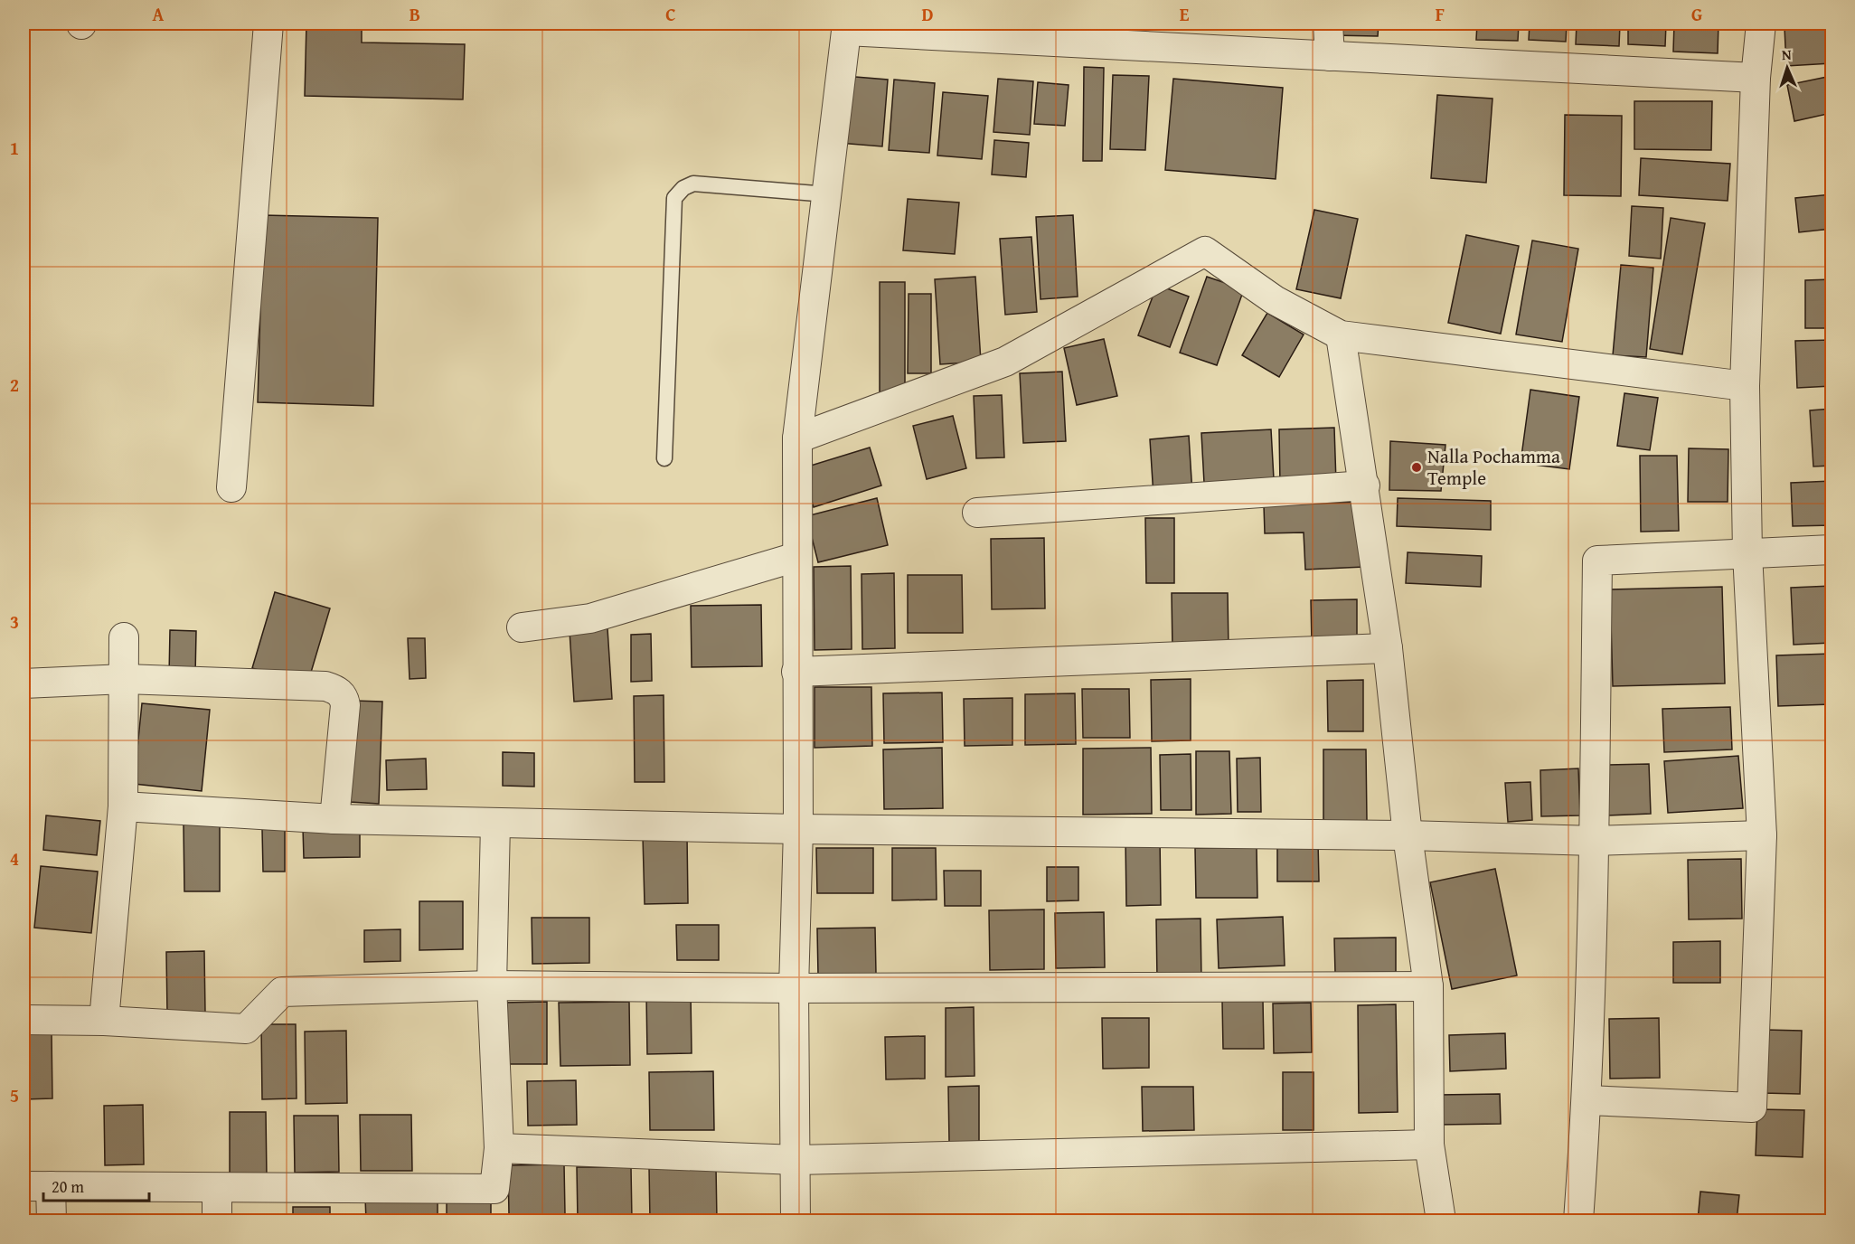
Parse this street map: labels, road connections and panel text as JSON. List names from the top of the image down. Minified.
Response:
{"places":["Nalla Pochamma Temple"],"scale_bar":"20 m","north":"top","grid":{"columns":["A","B","C","D","E","F","G"],"rows":["1","2","3","4","5"]}}
